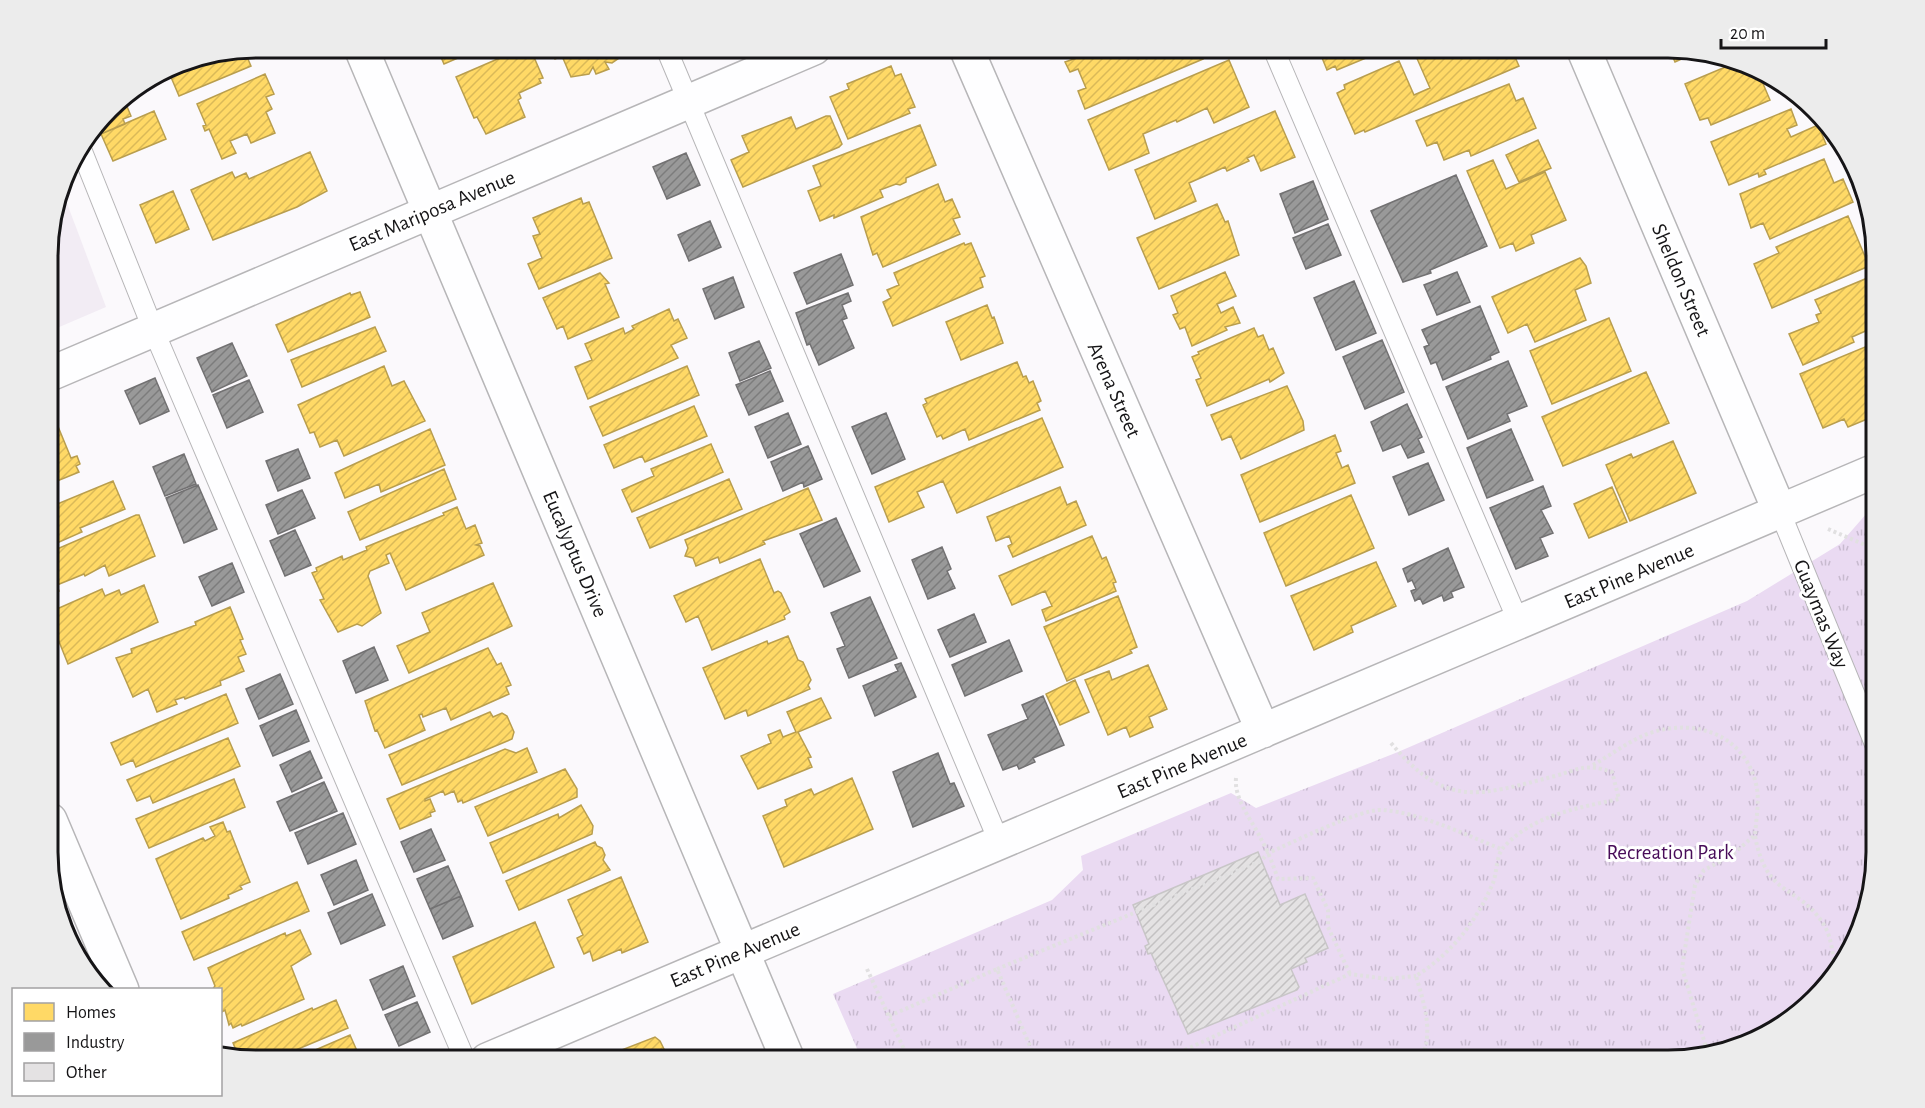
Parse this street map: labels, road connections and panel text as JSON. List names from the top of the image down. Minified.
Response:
{"streets":{"street":["East Mariposa Avenue","Sheldon Street","Arena Street","Eucalyptus Drive","East Pine Avenue"],"lane":["Guaymas Way"]},"crossings":[["East Mariposa Avenue","Eucalyptus Drive"],["Sheldon Street","East Pine Avenue"],["Sheldon Street","Guaymas Way"],["Arena Street","East Pine Avenue"],["Eucalyptus Drive","East Pine Avenue"],["East Pine Avenue","Guaymas Way"]],"parks":["Recreation Park"],"legend":["Homes","Industry","Other"],"scale_bar":"20 m"}
